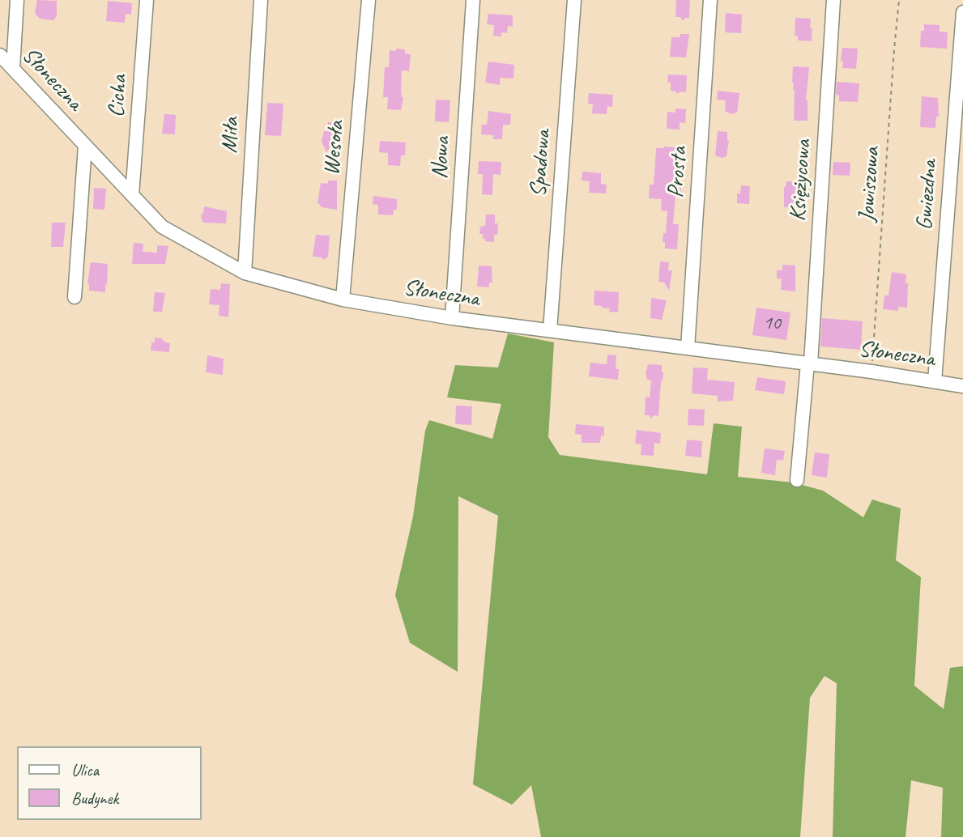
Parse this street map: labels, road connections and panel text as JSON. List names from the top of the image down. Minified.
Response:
{"streets":{"street":["Słoneczna","Cicha","Miła","Wesoła","Nowa","Spadowa","Prosta","Księżycowa","Gwiezdna"],"path":["Jowiszowa"]},"crossings":[["Słoneczna","Cicha"],["Słoneczna","Miła"],["Słoneczna","Wesoła"],["Słoneczna","Nowa"],["Słoneczna","Spadowa"],["Słoneczna","Prosta"],["Słoneczna","Księżycowa"],["Słoneczna","Jowiszowa"],["Słoneczna","Gwiezdna"]],"house_numbers":["10"],"legend":["Ulica","Budynek"]}
